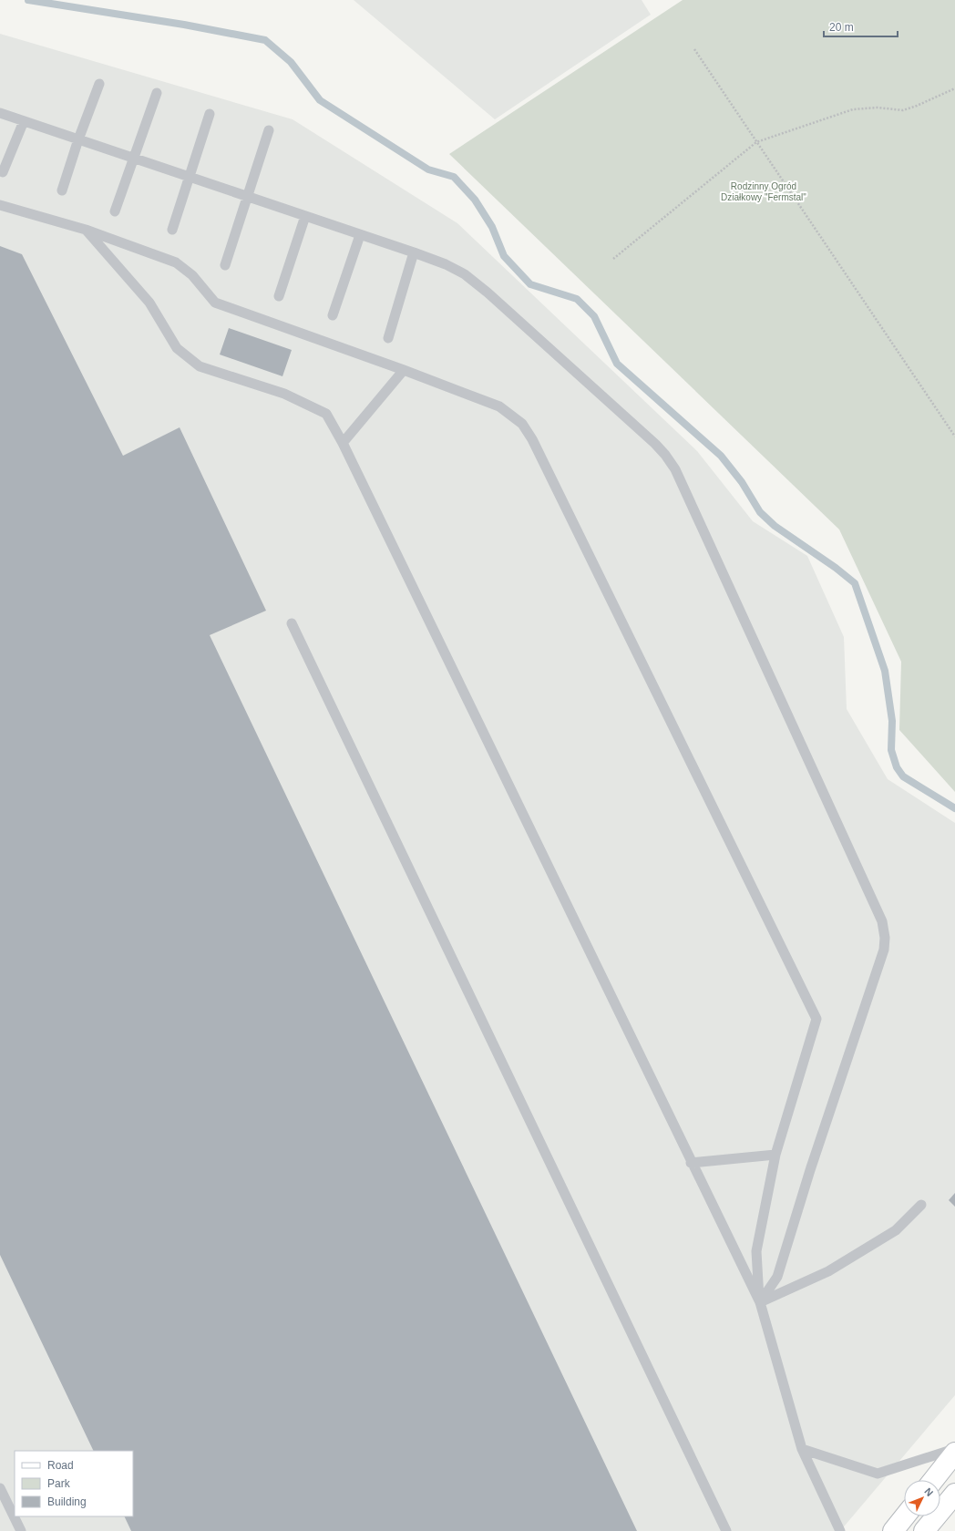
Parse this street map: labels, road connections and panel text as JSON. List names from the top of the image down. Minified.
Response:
{"parks":["Rodzinny Ogród Działkowy \"Fermstal\""],"legend":["Road","Park","Building"],"scale_bar":"20 m","north":"top right"}
